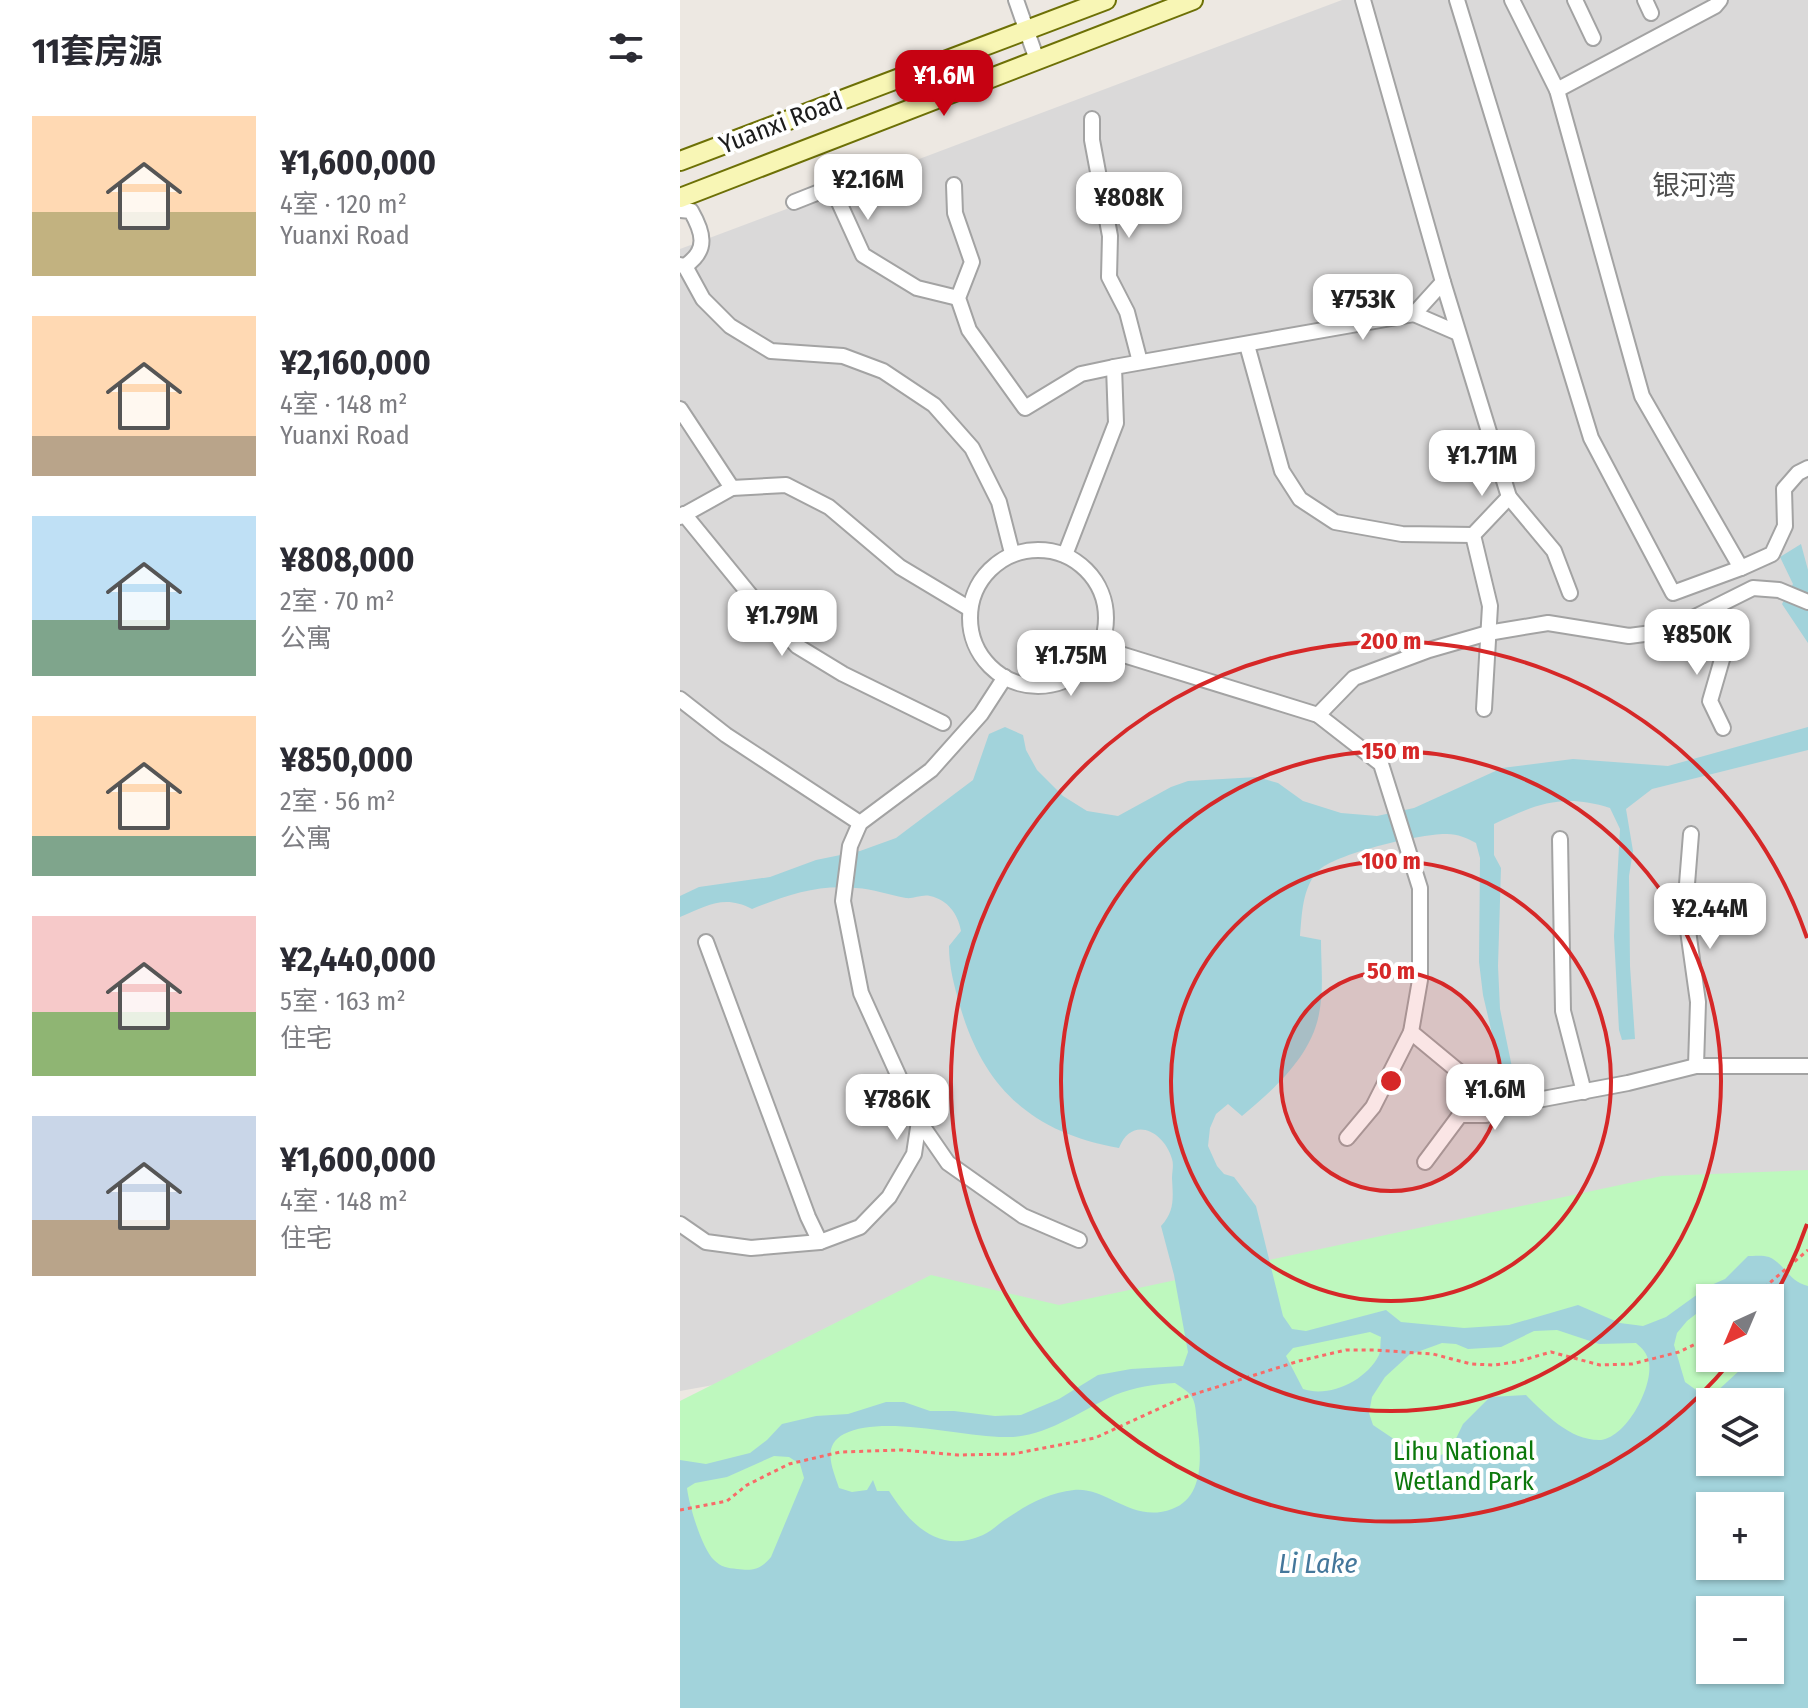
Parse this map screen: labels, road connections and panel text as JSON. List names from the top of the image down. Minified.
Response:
{"streets":{"main road":["Yuanxi Road"]},"districts":["银河湾"],"water":["Li Lake"],"parks":["Lihu National Wetland Park"],"north":"bottom left","page":{"heading":"11套房源","price":["¥1.6M","¥2.16M","¥808K","¥753K","¥1.71M","¥1.79M","¥850K","¥1.75M","¥2.44M","¥1.6M","¥786K"],"list":[{"name":"¥1,600,000","note":"4室 · 120 m² · Yuanxi Road"},{"name":"¥2,160,000","note":"4室 · 148 m² · Yuanxi Road"},{"name":"¥808,000","note":"2室 · 70 m² · 公寓"},{"name":"¥850,000","note":"2室 · 56 m² · 公寓"},{"name":"¥2,440,000","note":"5室 · 163 m² · 住宅"},{"name":"¥1,600,000","note":"4室 · 148 m² · 住宅"}],"map_buttons":["+","−"]},"rings":["200 m","150 m","100 m","50 m"]}
